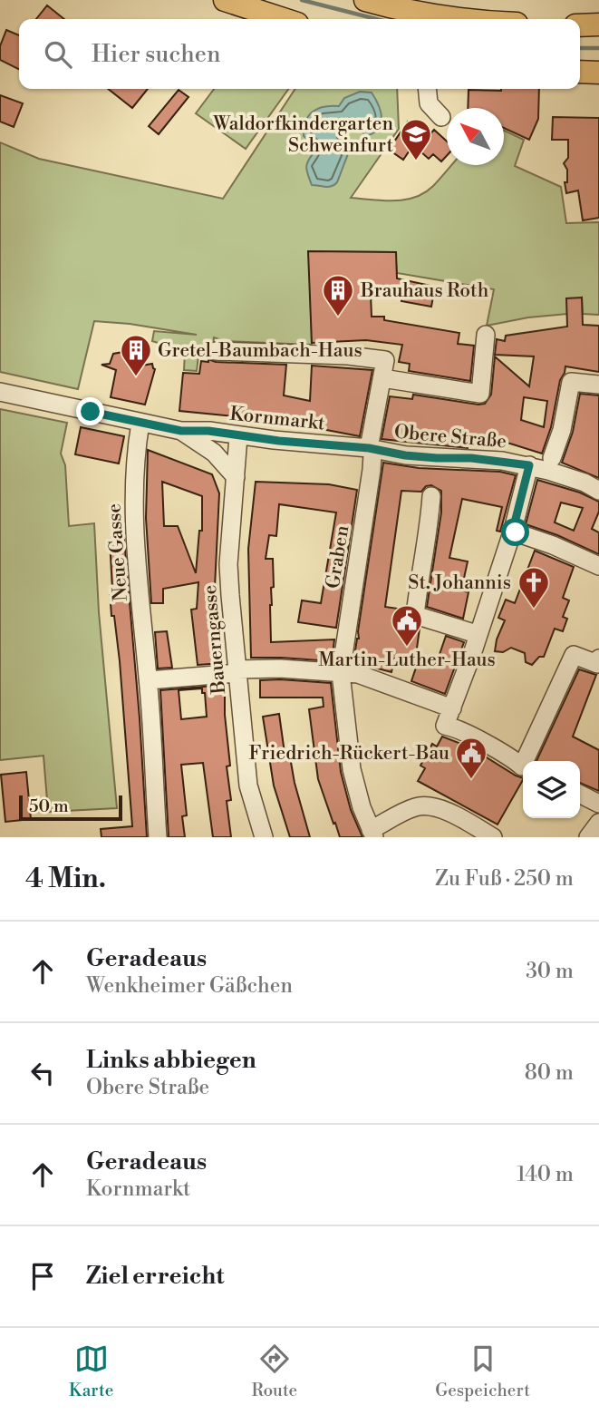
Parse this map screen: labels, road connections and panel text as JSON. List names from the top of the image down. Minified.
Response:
{"streets":{"street":["Kornmarkt","Obere Straße","Neue Gasse","Graben","Bauerngasse"]},"crossings":[["Kornmarkt","Obere Straße"],["Kornmarkt","Neue Gasse"],["Kornmarkt","Graben"],["Kornmarkt","Bauerngasse"],["Obere Straße","Graben"]],"places":{"school or university":["Waldorfkindergarten Schweinfurt"],"building":["Brauhaus Roth","Gretel-Baumbach-Haus"],"church":["St. Johannis"],"public building":["Martin-Luther-Haus","Friedrich-Rückert-Bau"]},"scale_bar":"50 m","north":"top left","page":{"search":"Hier suchen","scale":"50 m","heading":["4 Min.","Zu Fuß · 250 m"],"list":[["Geradeaus","Wenkheimer Gäßchen","30 m"],["Links abbiegen","Obere Straße","80 m"],["Geradeaus","Kornmarkt","140 m"],"Ziel erreicht"],"nav":["Karte","Route","Gespeichert"]}}
